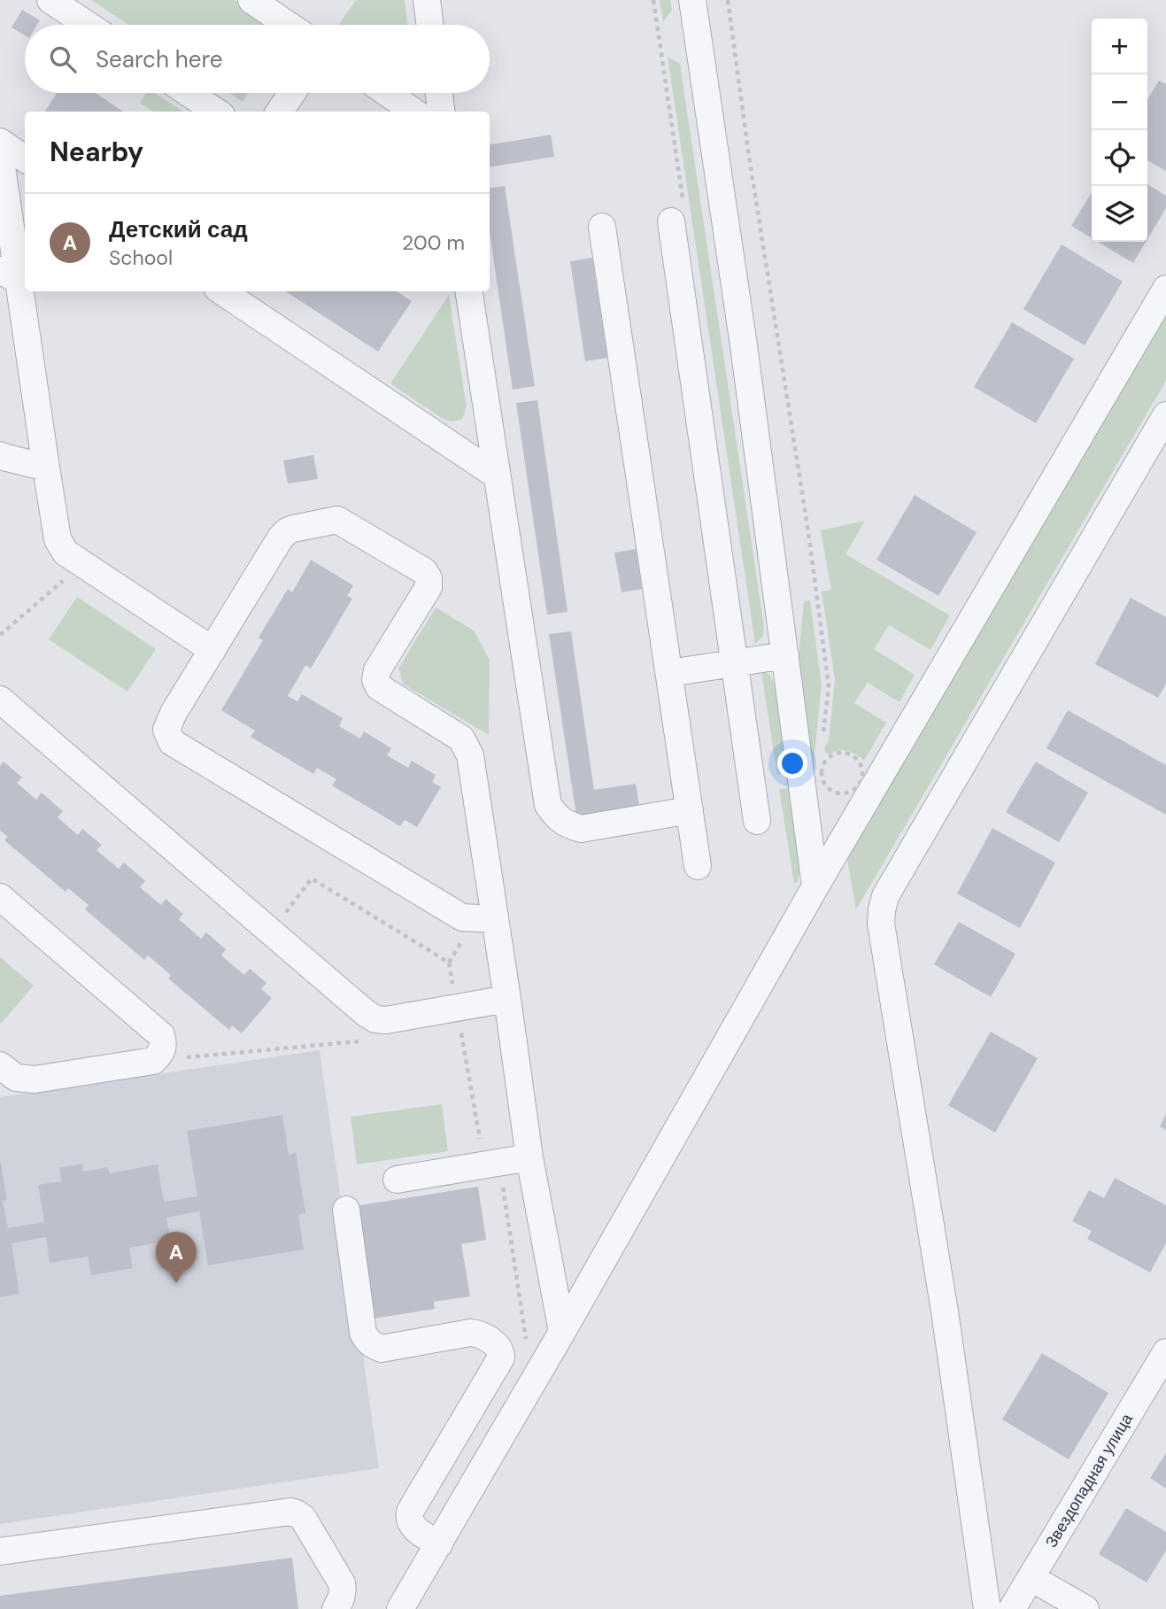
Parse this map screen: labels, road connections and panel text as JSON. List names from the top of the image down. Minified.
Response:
{"streets":{"street":["Звездопадная улица"]},"page":{"map_buttons":["+","−"],"search":"Search here","heading":"Nearby","list":[{"mark":"A","name":"Детский сад","note":"School","value":"200 m"}],"pins":"A"}}
